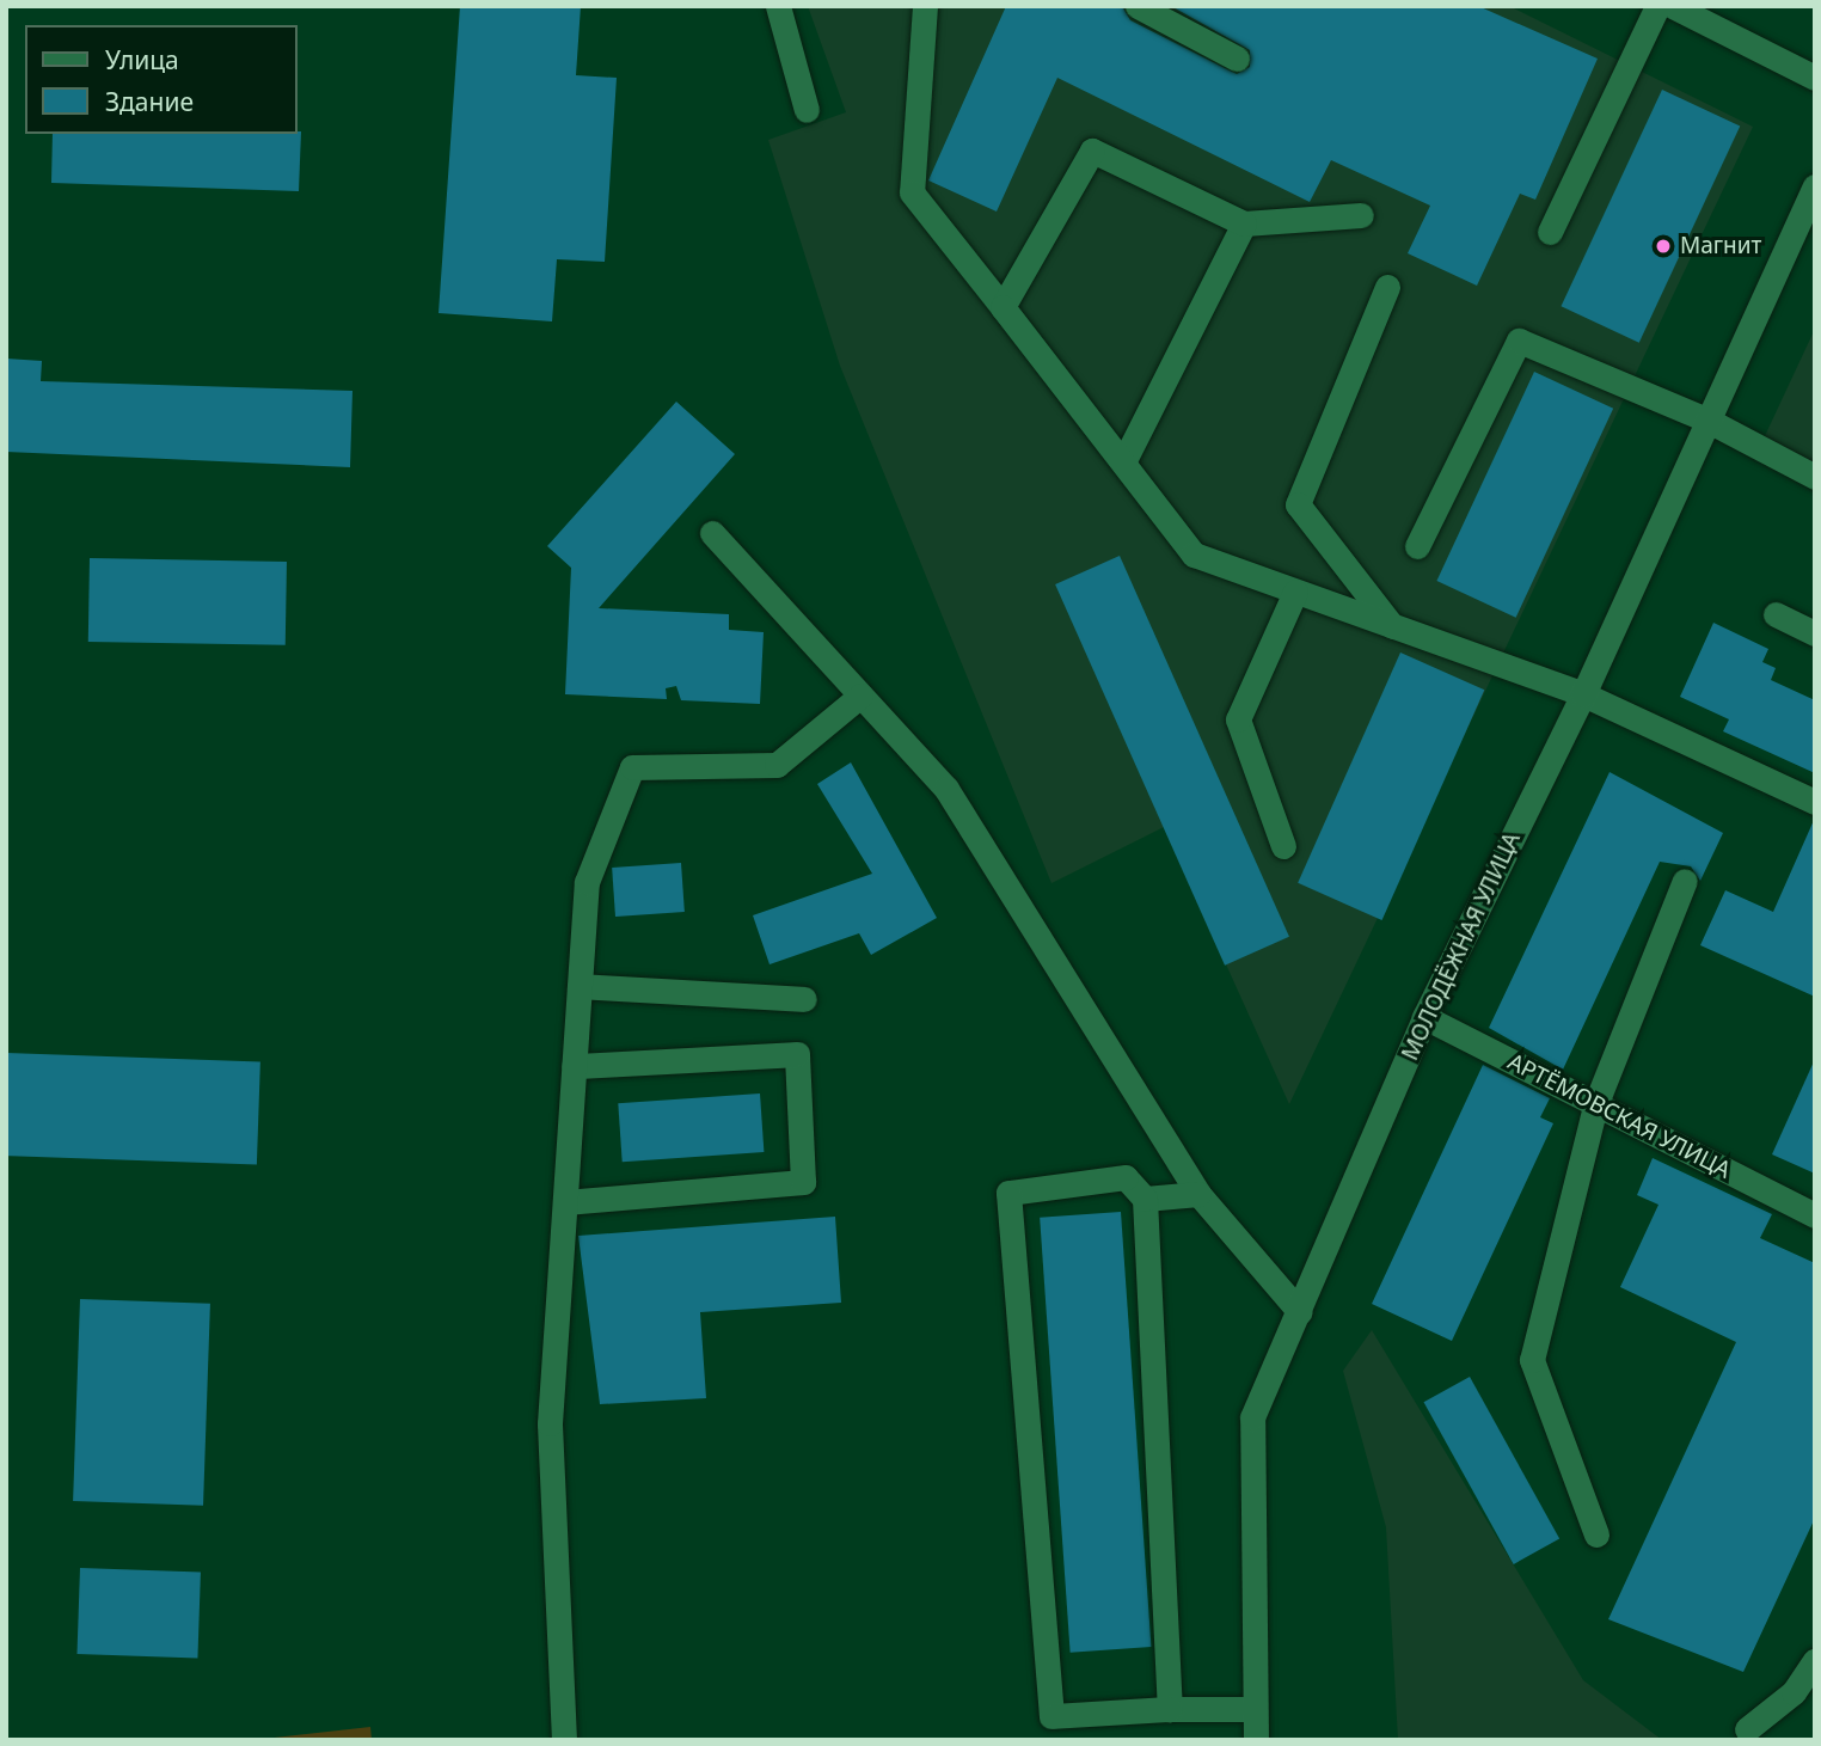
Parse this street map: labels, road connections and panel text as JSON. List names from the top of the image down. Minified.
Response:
{"streets":{"street":["МОЛОДЁЖНАЯ УЛИЦА","АРТЁМОВСКАЯ УЛИЦА"]},"crossings":[["МОЛОДЁЖНАЯ УЛИЦА","АРТЁМОВСКАЯ УЛИЦА"]],"places":["Магнит"],"legend":["Улица","Здание"]}
